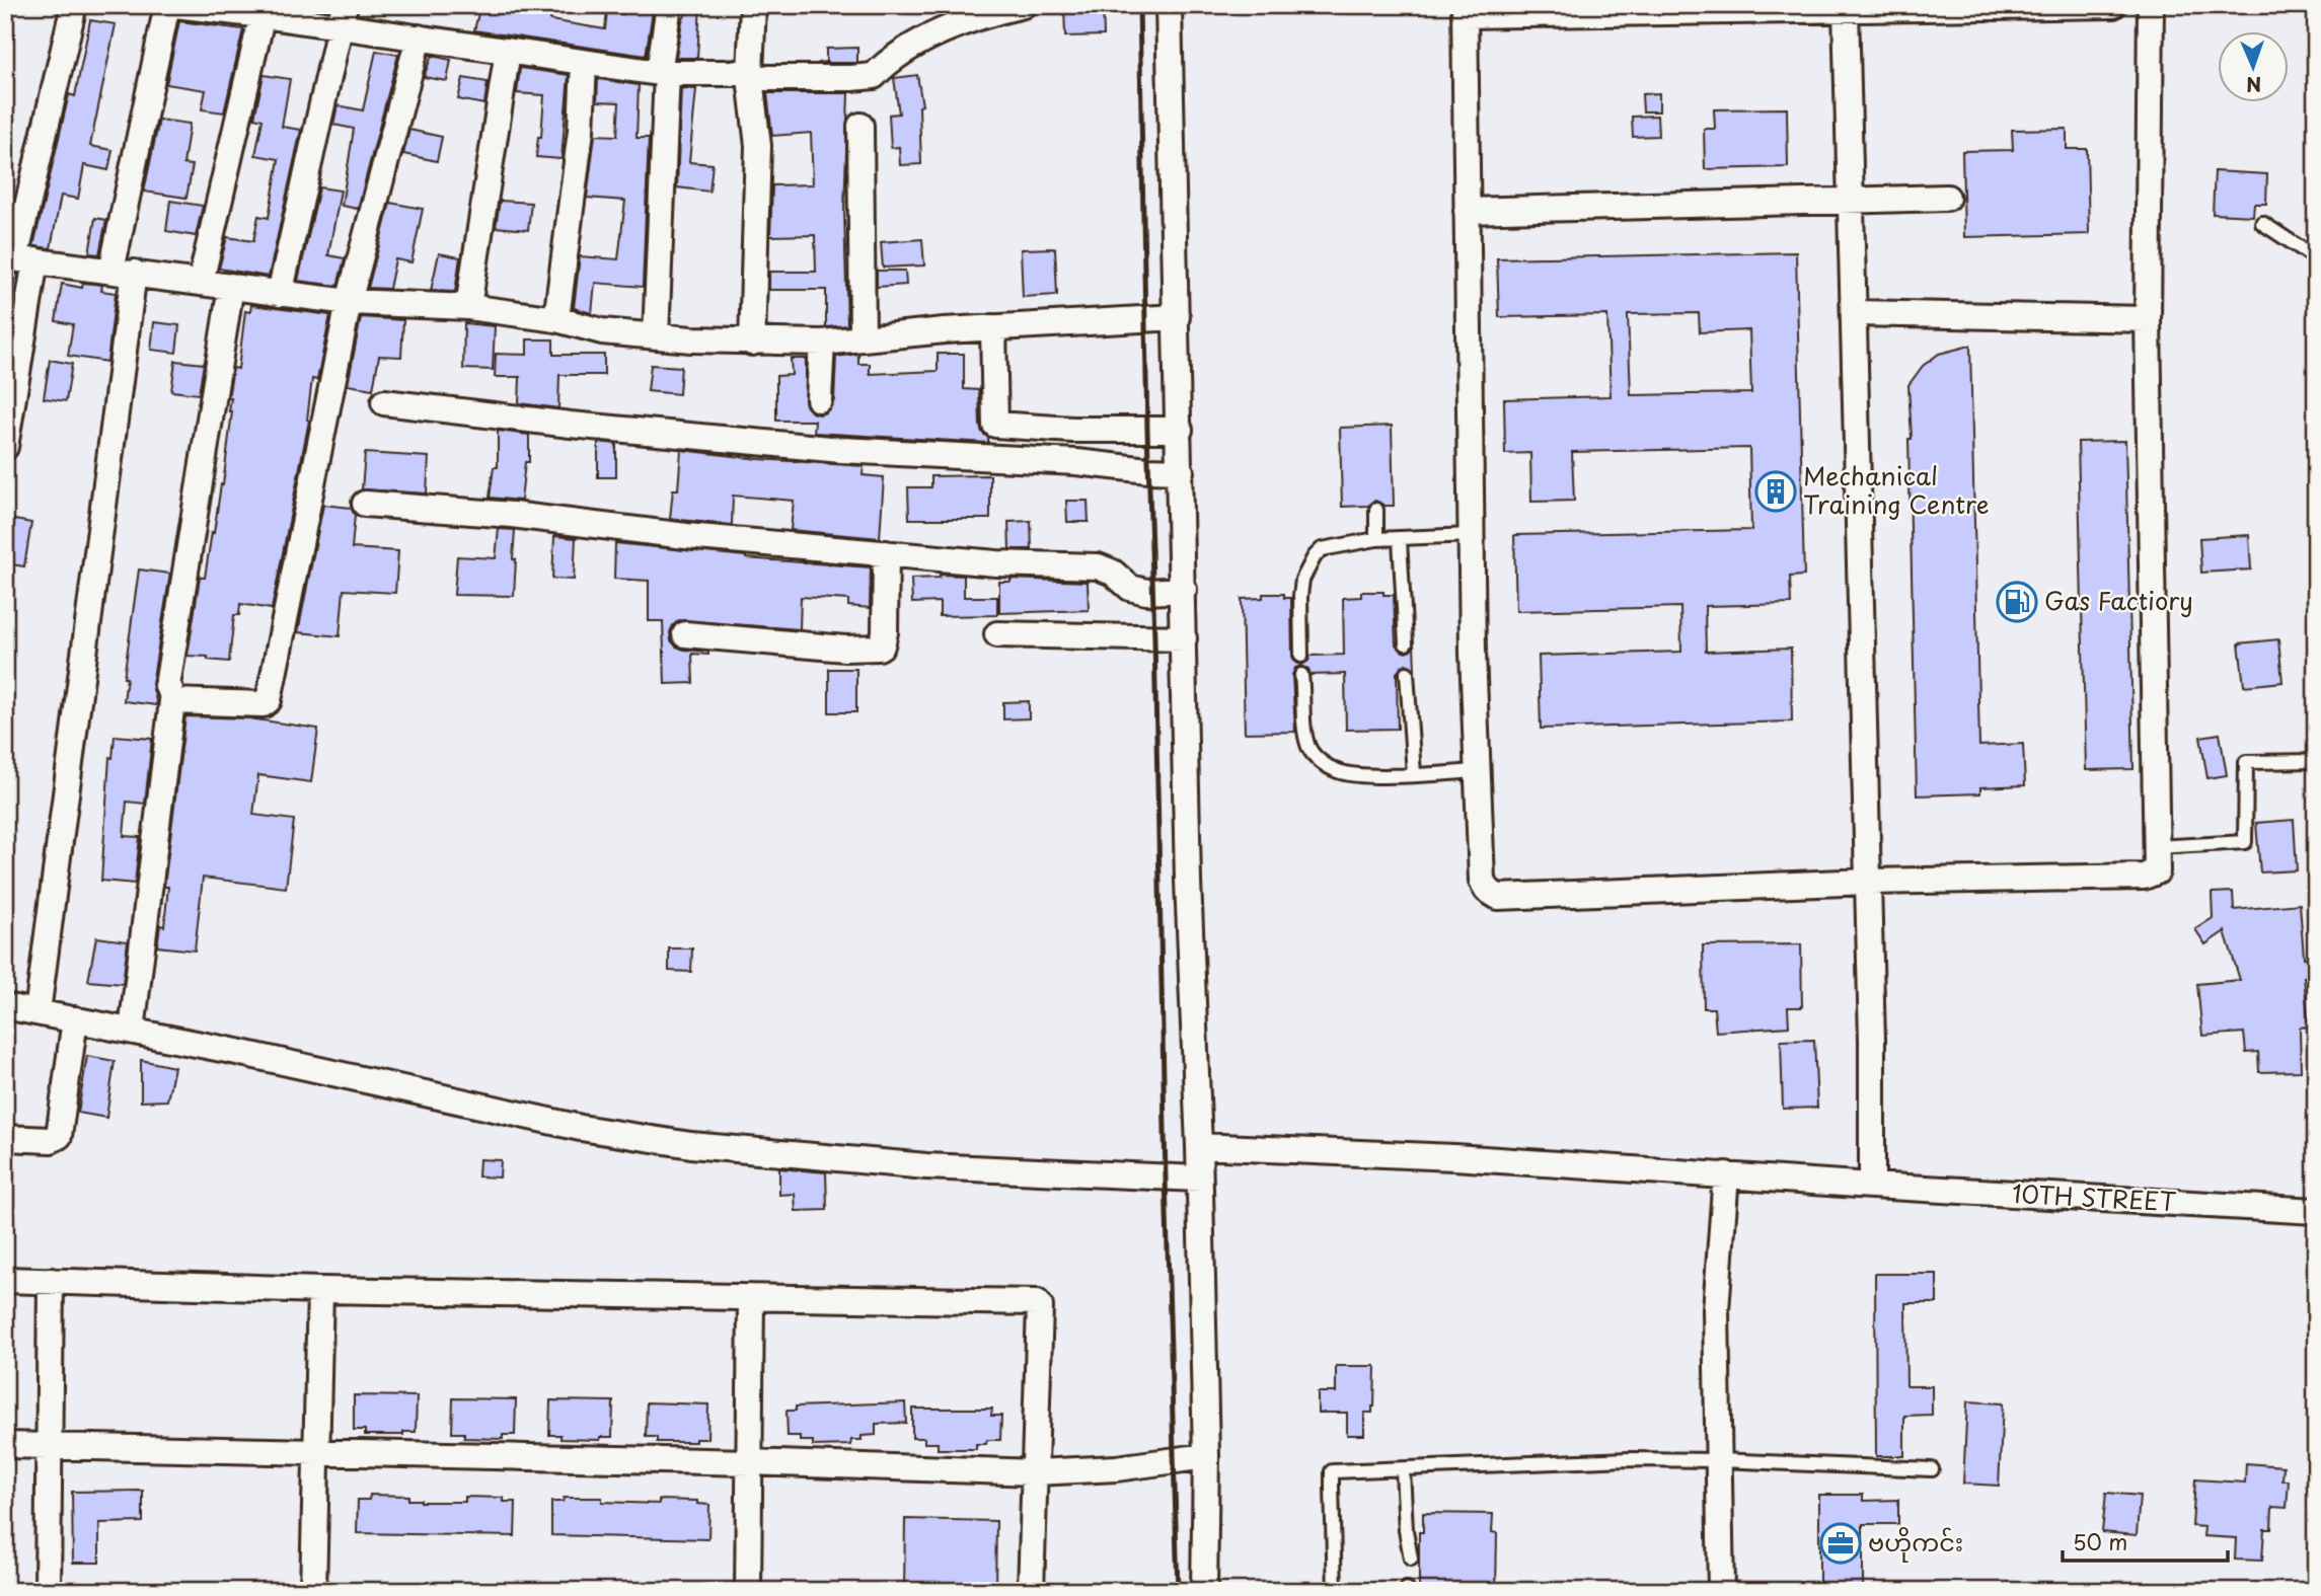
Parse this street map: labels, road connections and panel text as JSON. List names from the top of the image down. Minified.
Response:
{"streets":{"street":["10TH STREET"]},"places":{"building":["Mechanical Training Centre"],"fuel station":["Gas Factiory"],"office":["ဗဟိုကင်း"]},"scale_bar":"50 m","north":"bottom"}
